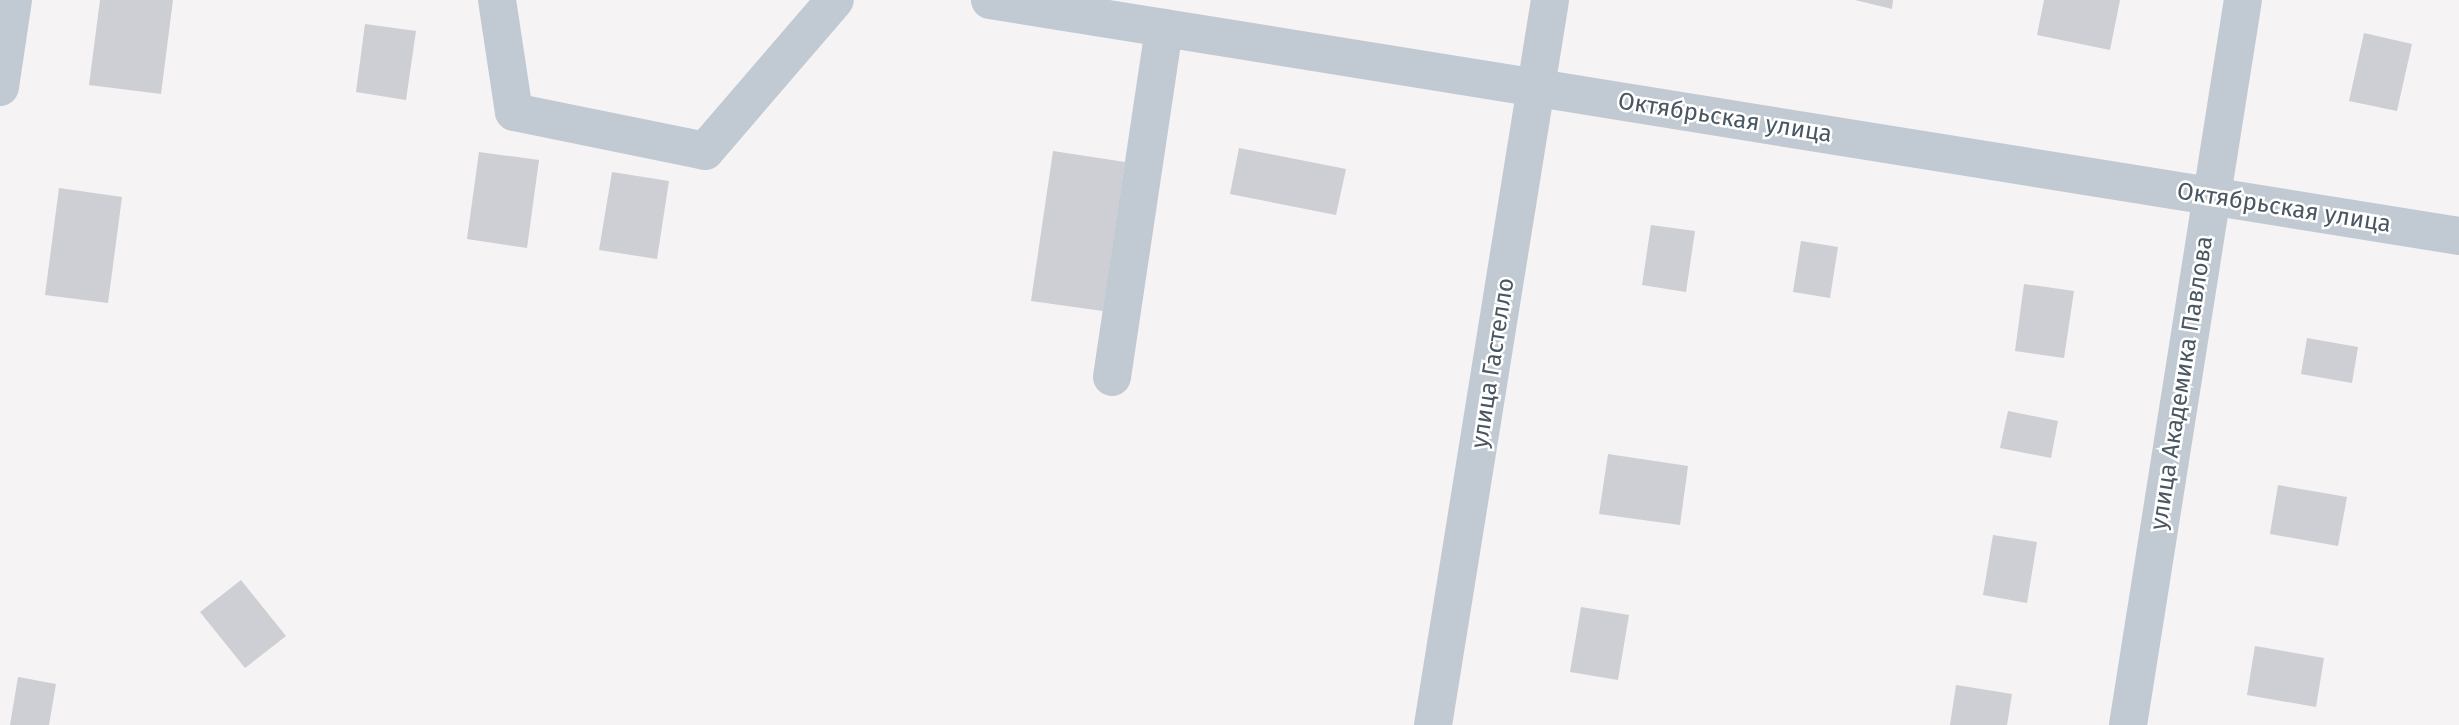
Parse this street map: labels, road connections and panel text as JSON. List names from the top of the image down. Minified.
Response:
{"streets":{"street":["Октябрьская улица","улица Гастелло","улица Академика Павлова"]},"crossings":[["Октябрьская улица","улица Гастелло"],["Октябрьская улица","улица Академика Павлова"]]}
